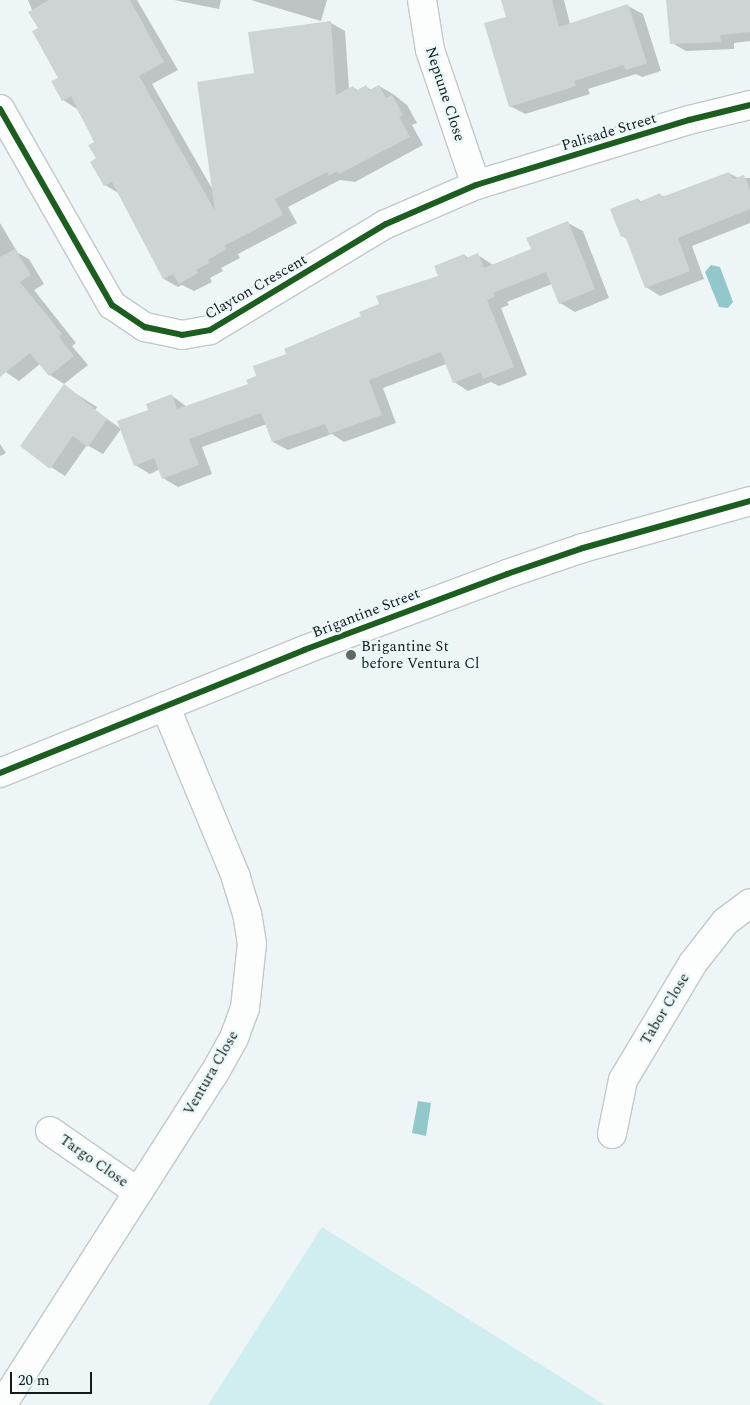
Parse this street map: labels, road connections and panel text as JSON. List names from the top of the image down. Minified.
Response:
{"streets":{"street":["Neptune Close","Palisade Street","Clayton Crescent","Brigantine Street","Tabor Close","Ventura Close","Targo Close"]},"crossings":[["Neptune Close","Palisade Street"],["Neptune Close","Clayton Crescent"],["Palisade Street","Clayton Crescent"],["Brigantine Street","Ventura Close"],["Ventura Close","Targo Close"]],"places":["Brigantine St before Ventura Cl"],"scale_bar":"20 m"}
